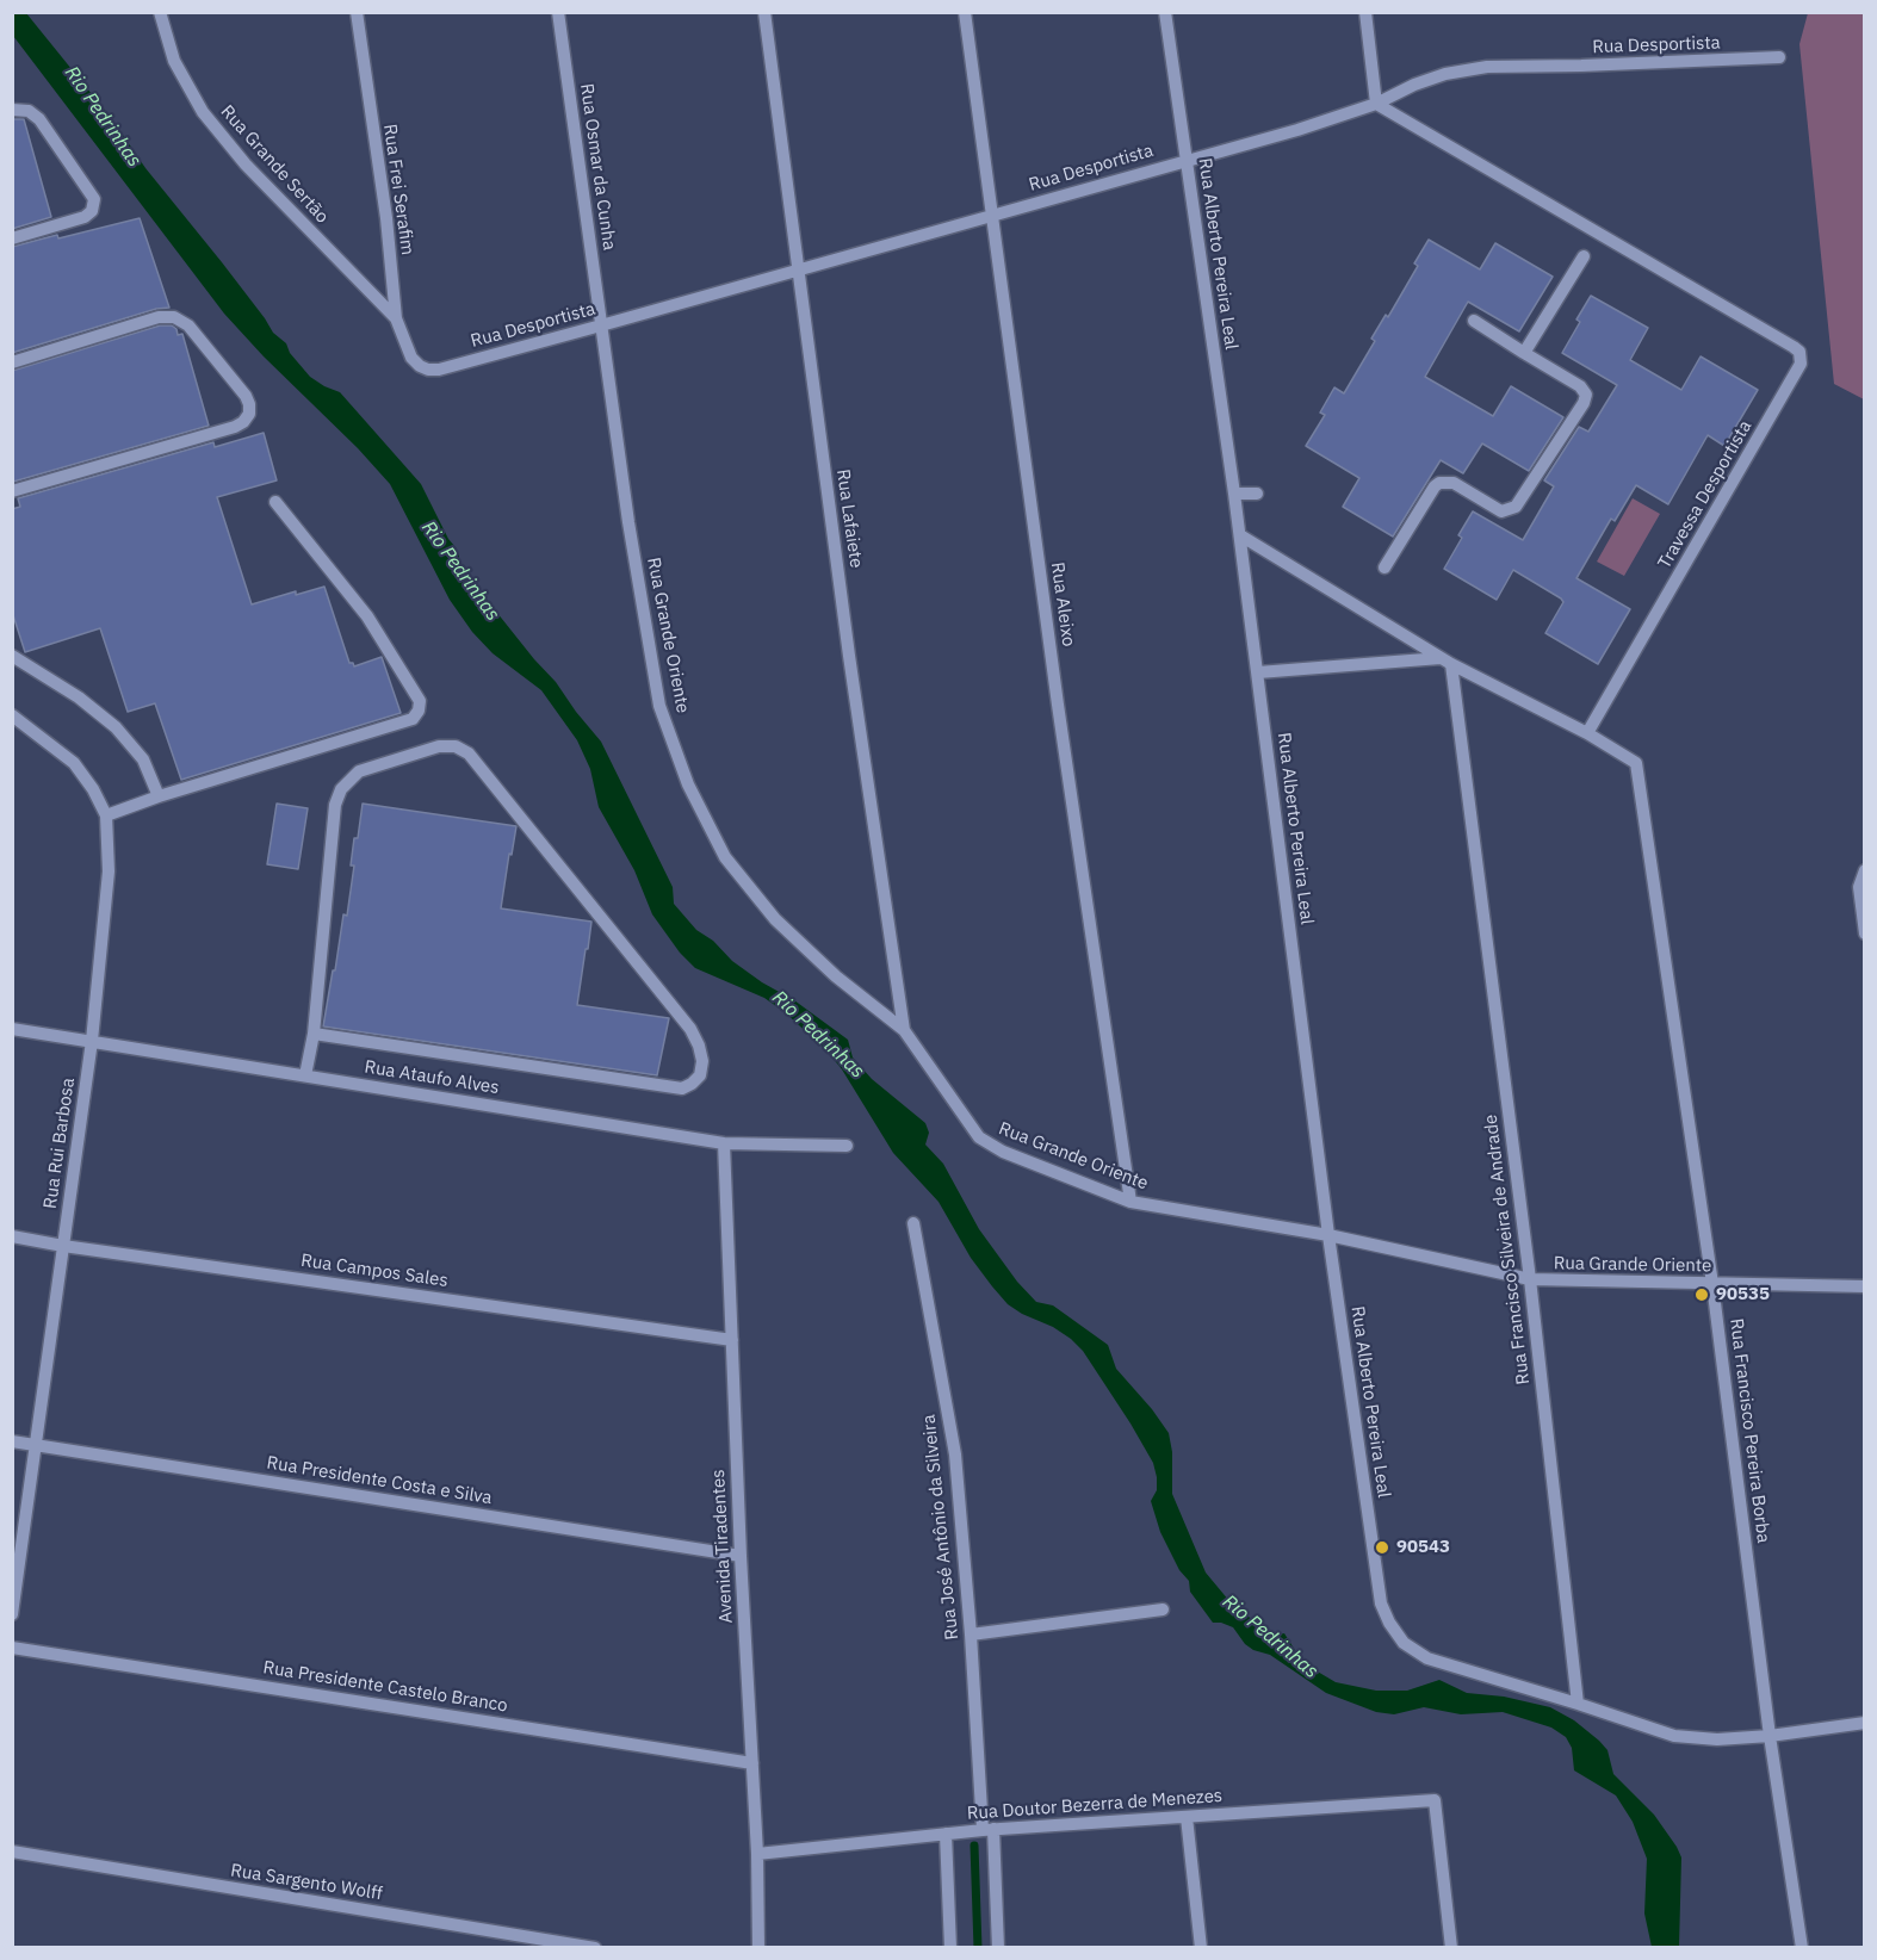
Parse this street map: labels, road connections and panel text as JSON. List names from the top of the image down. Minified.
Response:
{"streets":{"street":["Rua Desportista","Rua Grande Sertão","Rua Osmar da Cunha","Rua Frei Serafim","Rua Alberto Pereira Leal","Travessa Desportista","Rua Lafaiete","Rua Aleixo","Rua Grande Oriente","Rua Ataufo Alves","Rua Rui Barbosa","Rua Francisco Silveira de Andrade","Rua Campos Sales","Rua Francisco Pereira Borba","Rua Presidente Costa e Silva","Rua José Antônio da Silveira","Avenida Tiradentes","Rua Presidente Castelo Branco","Rua Doutor Bezerra de Menezes","Rua Sargento Wolff"]},"crossings":[["Rua Desportista","Rua Osmar da Cunha"],["Rua Desportista","Rua Frei Serafim"],["Rua Desportista","Rua Alberto Pereira Leal"],["Rua Desportista","Travessa Desportista"],["Rua Desportista","Rua Lafaiete"],["Rua Desportista","Rua Aleixo"],["Rua Desportista","Rua Grande Oriente"],["Rua Grande Sertão","Rua Frei Serafim"],["Rua Osmar da Cunha","Rua Grande Oriente"],["Rua Alberto Pereira Leal","Rua Grande Oriente"],["Rua Alberto Pereira Leal","Rua Francisco Silveira de Andrade"],["Travessa Desportista","Rua Francisco Pereira Borba"],["Rua Lafaiete","Rua Grande Oriente"],["Rua Aleixo","Rua Grande Oriente"],["Rua Grande Oriente","Rua Francisco Silveira de Andrade"],["Rua Grande Oriente","Rua Francisco Pereira Borba"],["Rua Ataufo Alves","Rua Rui Barbosa"],["Rua Ataufo Alves","Avenida Tiradentes"],["Rua Rui Barbosa","Rua Campos Sales"],["Rua Rui Barbosa","Rua Presidente Costa e Silva"],["Rua Campos Sales","Avenida Tiradentes"],["Rua Presidente Costa e Silva","Avenida Tiradentes"],["Rua José Antônio da Silveira","Rua Doutor Bezerra de Menezes"],["Avenida Tiradentes","Rua Presidente Castelo Branco"],["Avenida Tiradentes","Rua Doutor Bezerra de Menezes"]],"water":["Rio Pedrinhas"],"places":["90535","90543"]}
